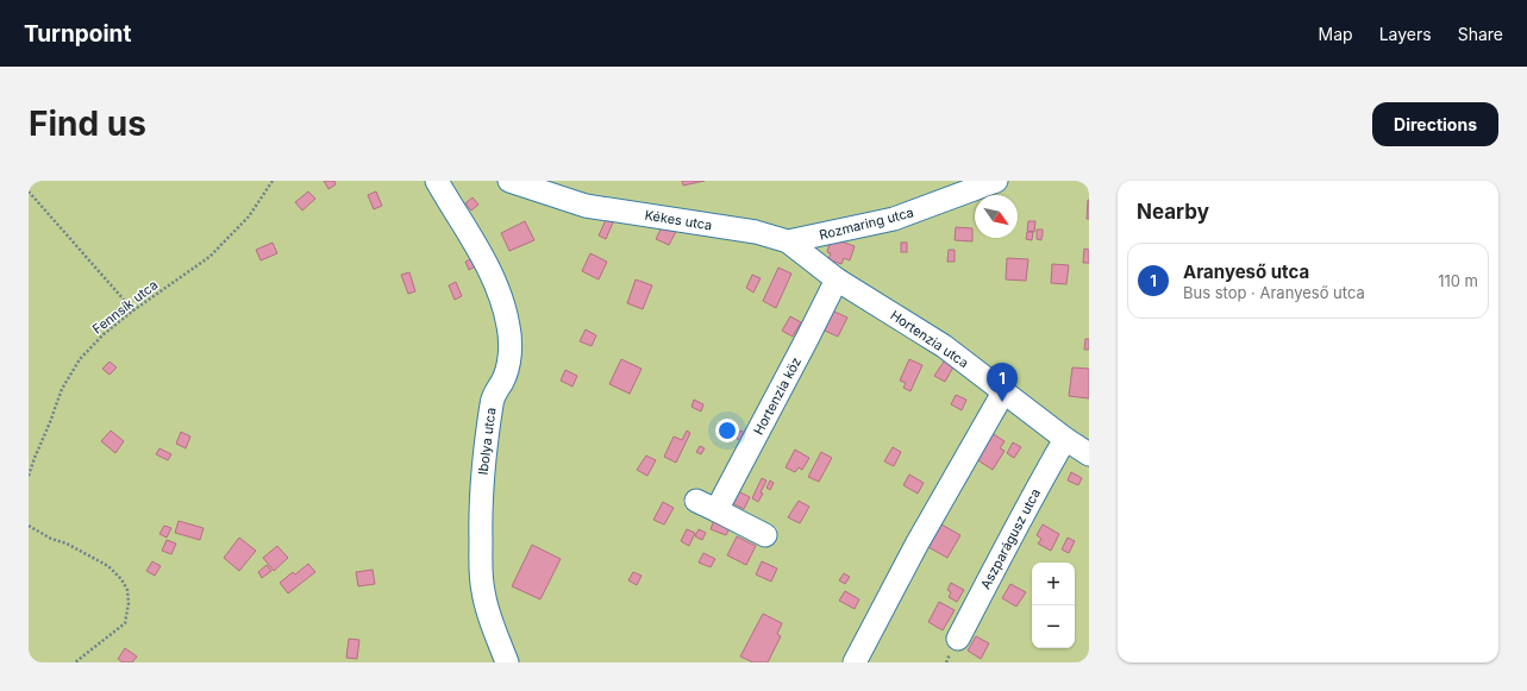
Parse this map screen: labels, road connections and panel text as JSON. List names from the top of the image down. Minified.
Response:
{"streets":{"street":["Kékes utca","Rozmaring utca","Hortenzia utca","Hortenzia köz","Ibolya utca","Aszparágusz utca"],"path":["Fennsík utca"]},"crossings":[["Kékes utca","Rozmaring utca"],["Kékes utca","Hortenzia utca"],["Kékes utca","Hortenzia köz"],["Hortenzia utca","Hortenzia köz"],["Hortenzia utca","Aszparágusz utca"]],"north":"bottom right","page":{"header":"Turnpoint","nav":["Map","Layers","Share"],"buttons":"Directions","title":"Find us","heading":"Nearby","list":[{"mark":"1","name":"Aranyeső utca","note":"Bus stop · Aranyeső utca","value":"110 m"}],"pins":"1","map_buttons":["+","−"]}}
